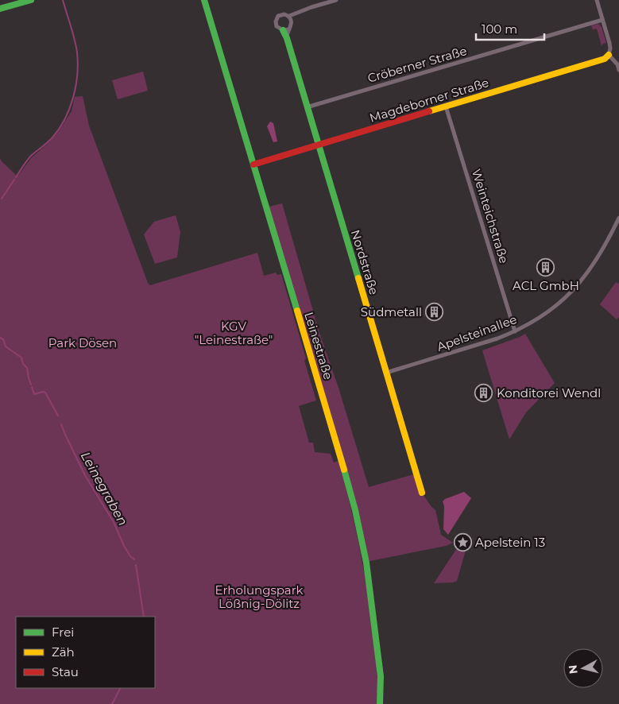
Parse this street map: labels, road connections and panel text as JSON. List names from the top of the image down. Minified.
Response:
{"streets":{"street":["Cröberner Straße","Magdeborner Straße","Weinteichstraße","Nordstraße","Apelsteinallee","Leinestraße"]},"crossings":[["Cröberner Straße","Nordstraße"],["Magdeborner Straße","Weinteichstraße"],["Magdeborner Straße","Nordstraße"],["Magdeborner Straße","Leinestraße"],["Weinteichstraße","Apelsteinallee"],["Nordstraße","Apelsteinallee"]],"water":["Leinegraben"],"parks":["KGV \"Leinestraße\"","Park Dösen","Erholungspark Lößnig-Dölitz"],"places":{"building":["ACL GmbH","Südmetall","Konditorei Wendl"],"place":["Apelstein 13"]},"legend":["Frei","Zäh","Stau"],"scale_bar":"100 m","north":"left"}
